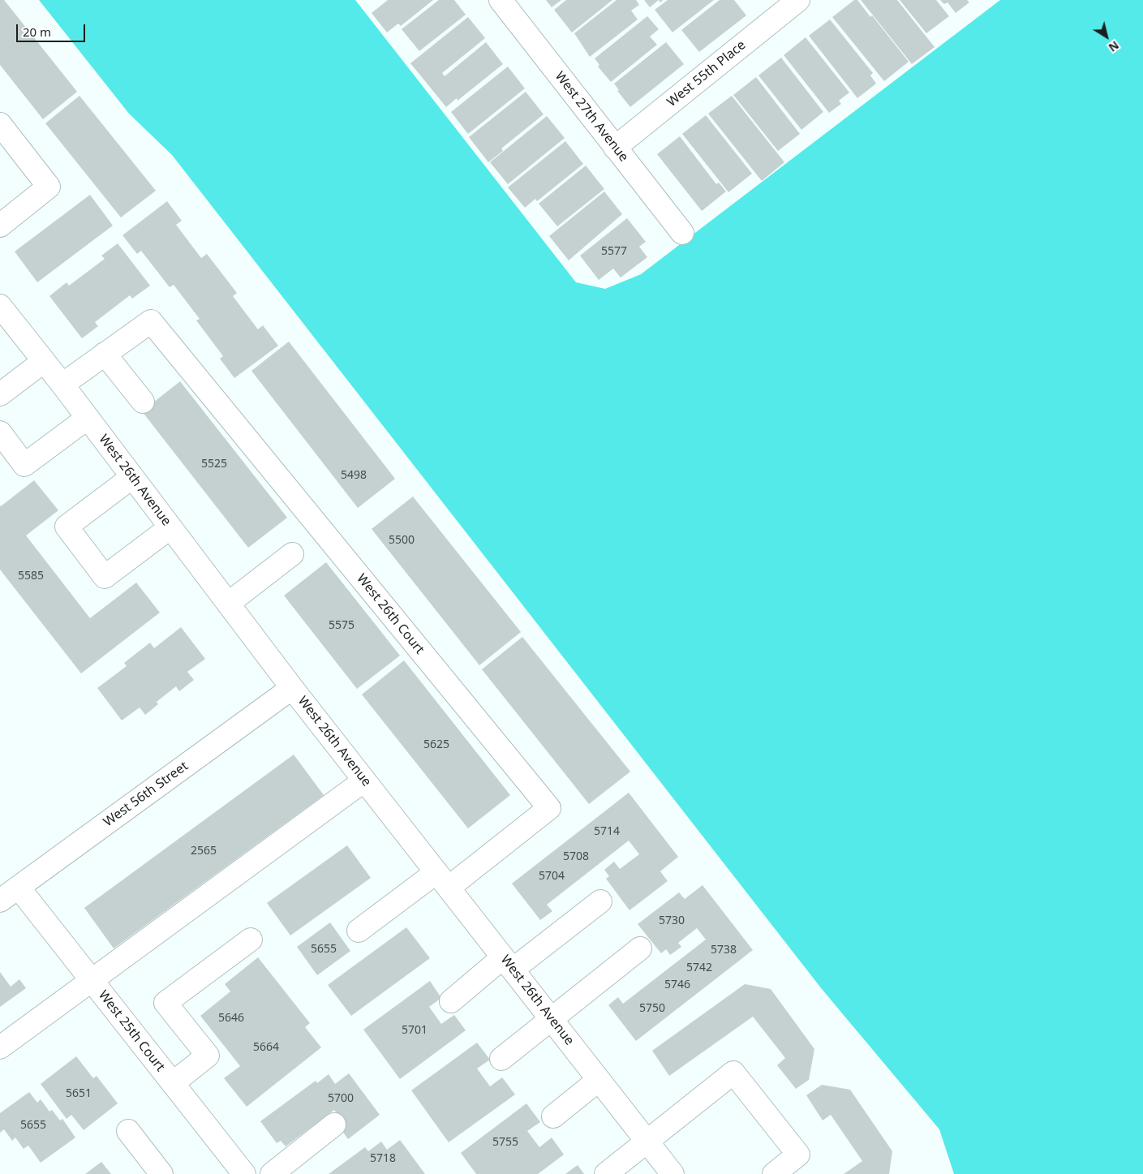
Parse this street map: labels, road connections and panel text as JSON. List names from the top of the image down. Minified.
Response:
{"streets":{"street":["West 55th Place","West 27th Avenue","West 26th Avenue","West 26th Court","West 56th Street","West 25th Court"]},"crossings":[["West 55th Place","West 27th Avenue"],["West 26th Avenue","West 26th Court"],["West 26th Avenue","West 56th Street"],["West 56th Street","West 25th Court"]],"house_numbers":["5577","5525","5498","5500","5585","5575","5625","5714","2565","5708","5704","5730","5655","5738","5742","5746","5750","5646","5701","5664","5651","5700","5655","5755","5718"],"scale_bar":"20 m","north":"bottom right"}
